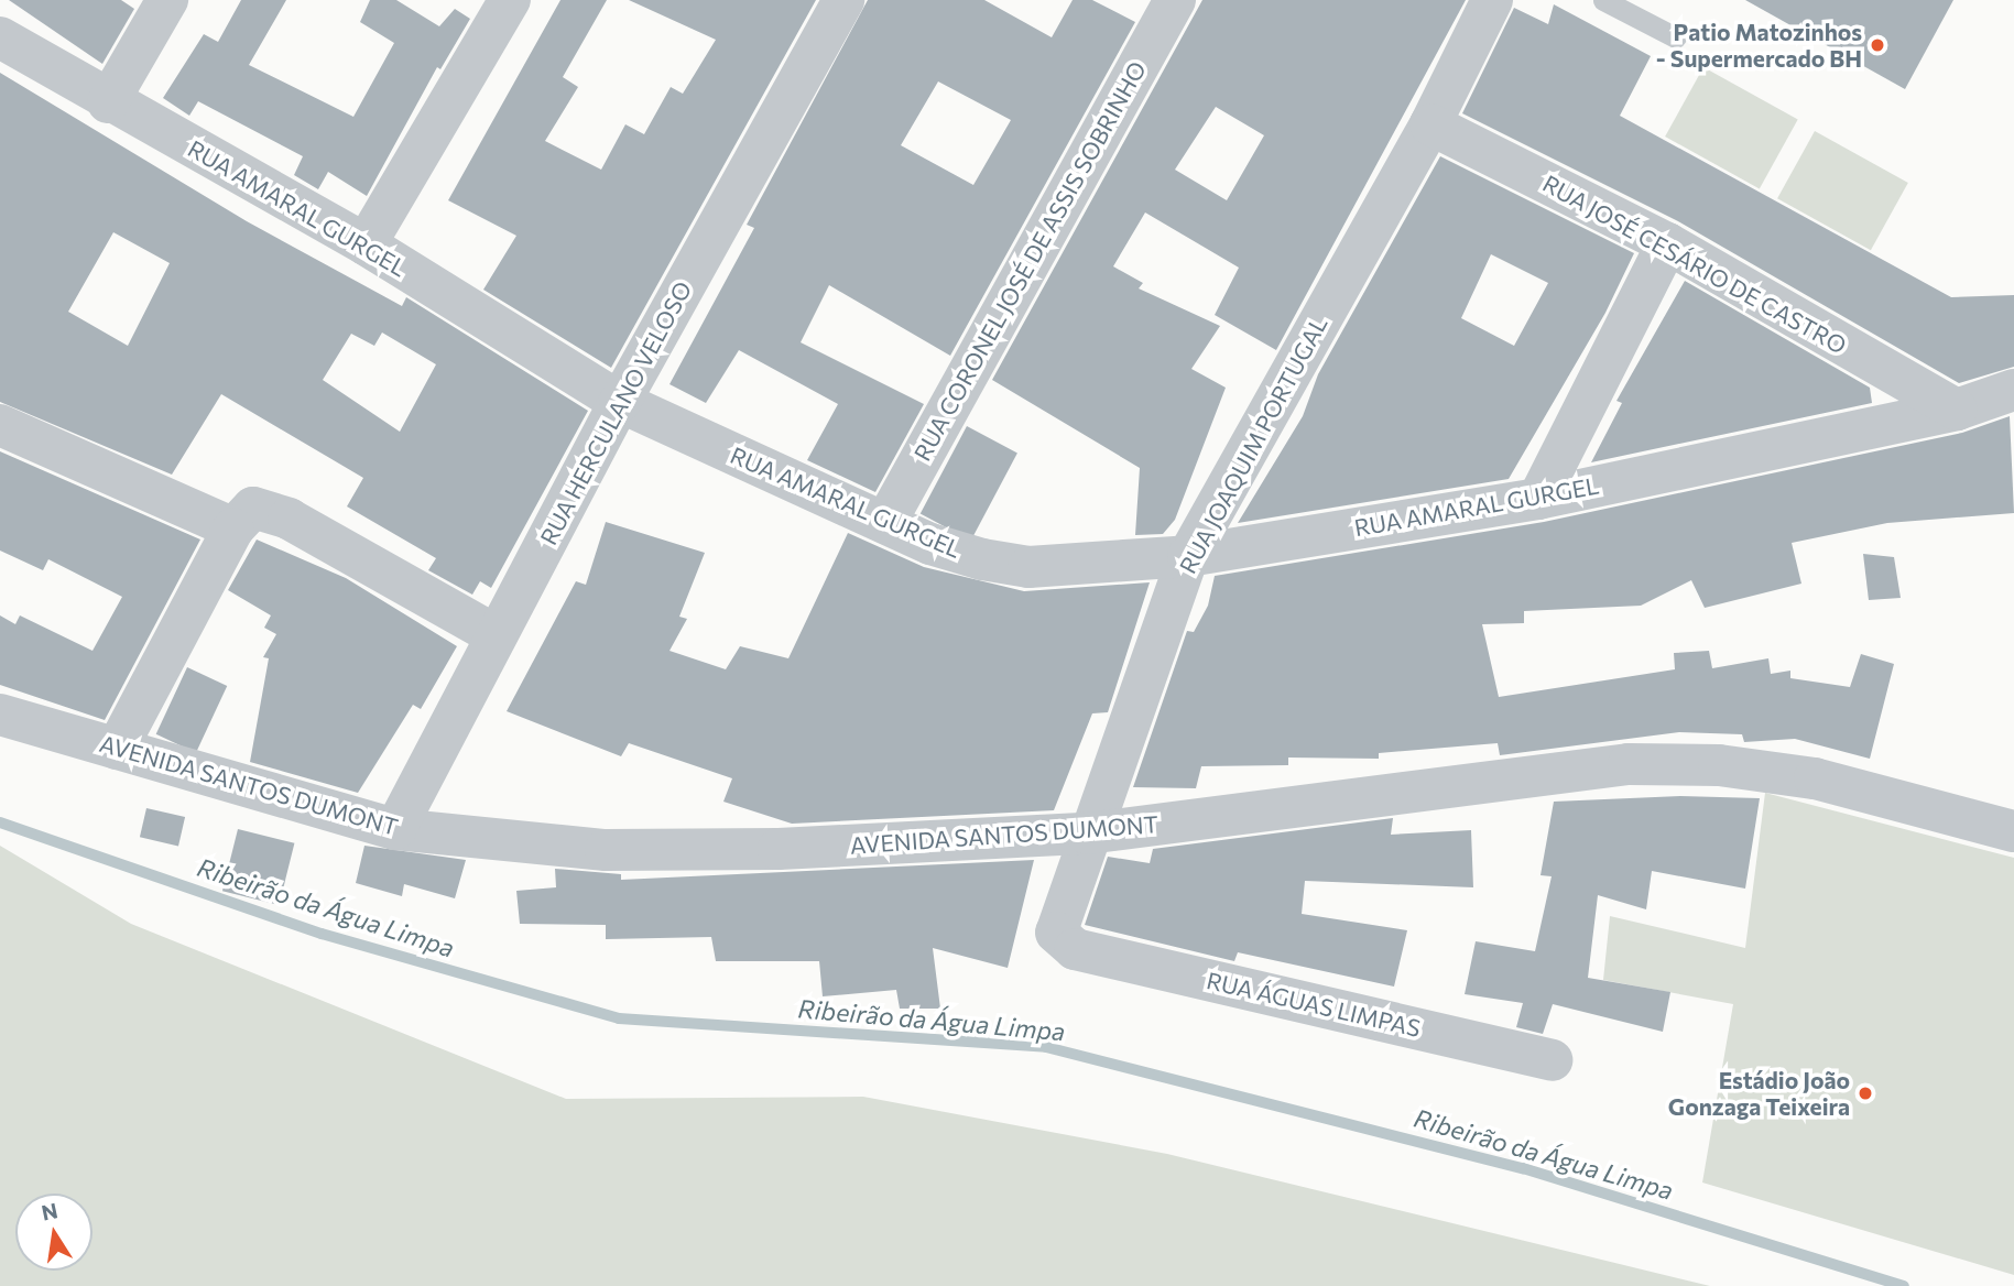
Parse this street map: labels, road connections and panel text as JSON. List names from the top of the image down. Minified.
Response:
{"streets":{"street":["RUA AMARAL GURGEL","RUA CORONEL JOSÉ DE ASSIS SOBRINHO","RUA JOSÉ CESÁRIO DE CASTRO","RUA HERCULANO VELOSO","RUA JOAQUIM PORTUGAL","AVENIDA SANTOS DUMONT","RUA ÁGUAS LIMPAS"]},"crossings":[["RUA AMARAL GURGEL","RUA CORONEL JOSÉ DE ASSIS SOBRINHO"],["RUA AMARAL GURGEL","RUA JOSÉ CESÁRIO DE CASTRO"],["RUA AMARAL GURGEL","RUA HERCULANO VELOSO"],["RUA AMARAL GURGEL","RUA JOAQUIM PORTUGAL"],["RUA JOSÉ CESÁRIO DE CASTRO","RUA JOAQUIM PORTUGAL"],["RUA HERCULANO VELOSO","AVENIDA SANTOS DUMONT"],["RUA JOAQUIM PORTUGAL","AVENIDA SANTOS DUMONT"],["RUA JOAQUIM PORTUGAL","RUA ÁGUAS LIMPAS"]],"water":["Ribeirão da Água Limpa"],"places":["Patio Matozinhos - Supermercado BH","Estádio João Gonzaga Teixeira"],"north":"top"}
